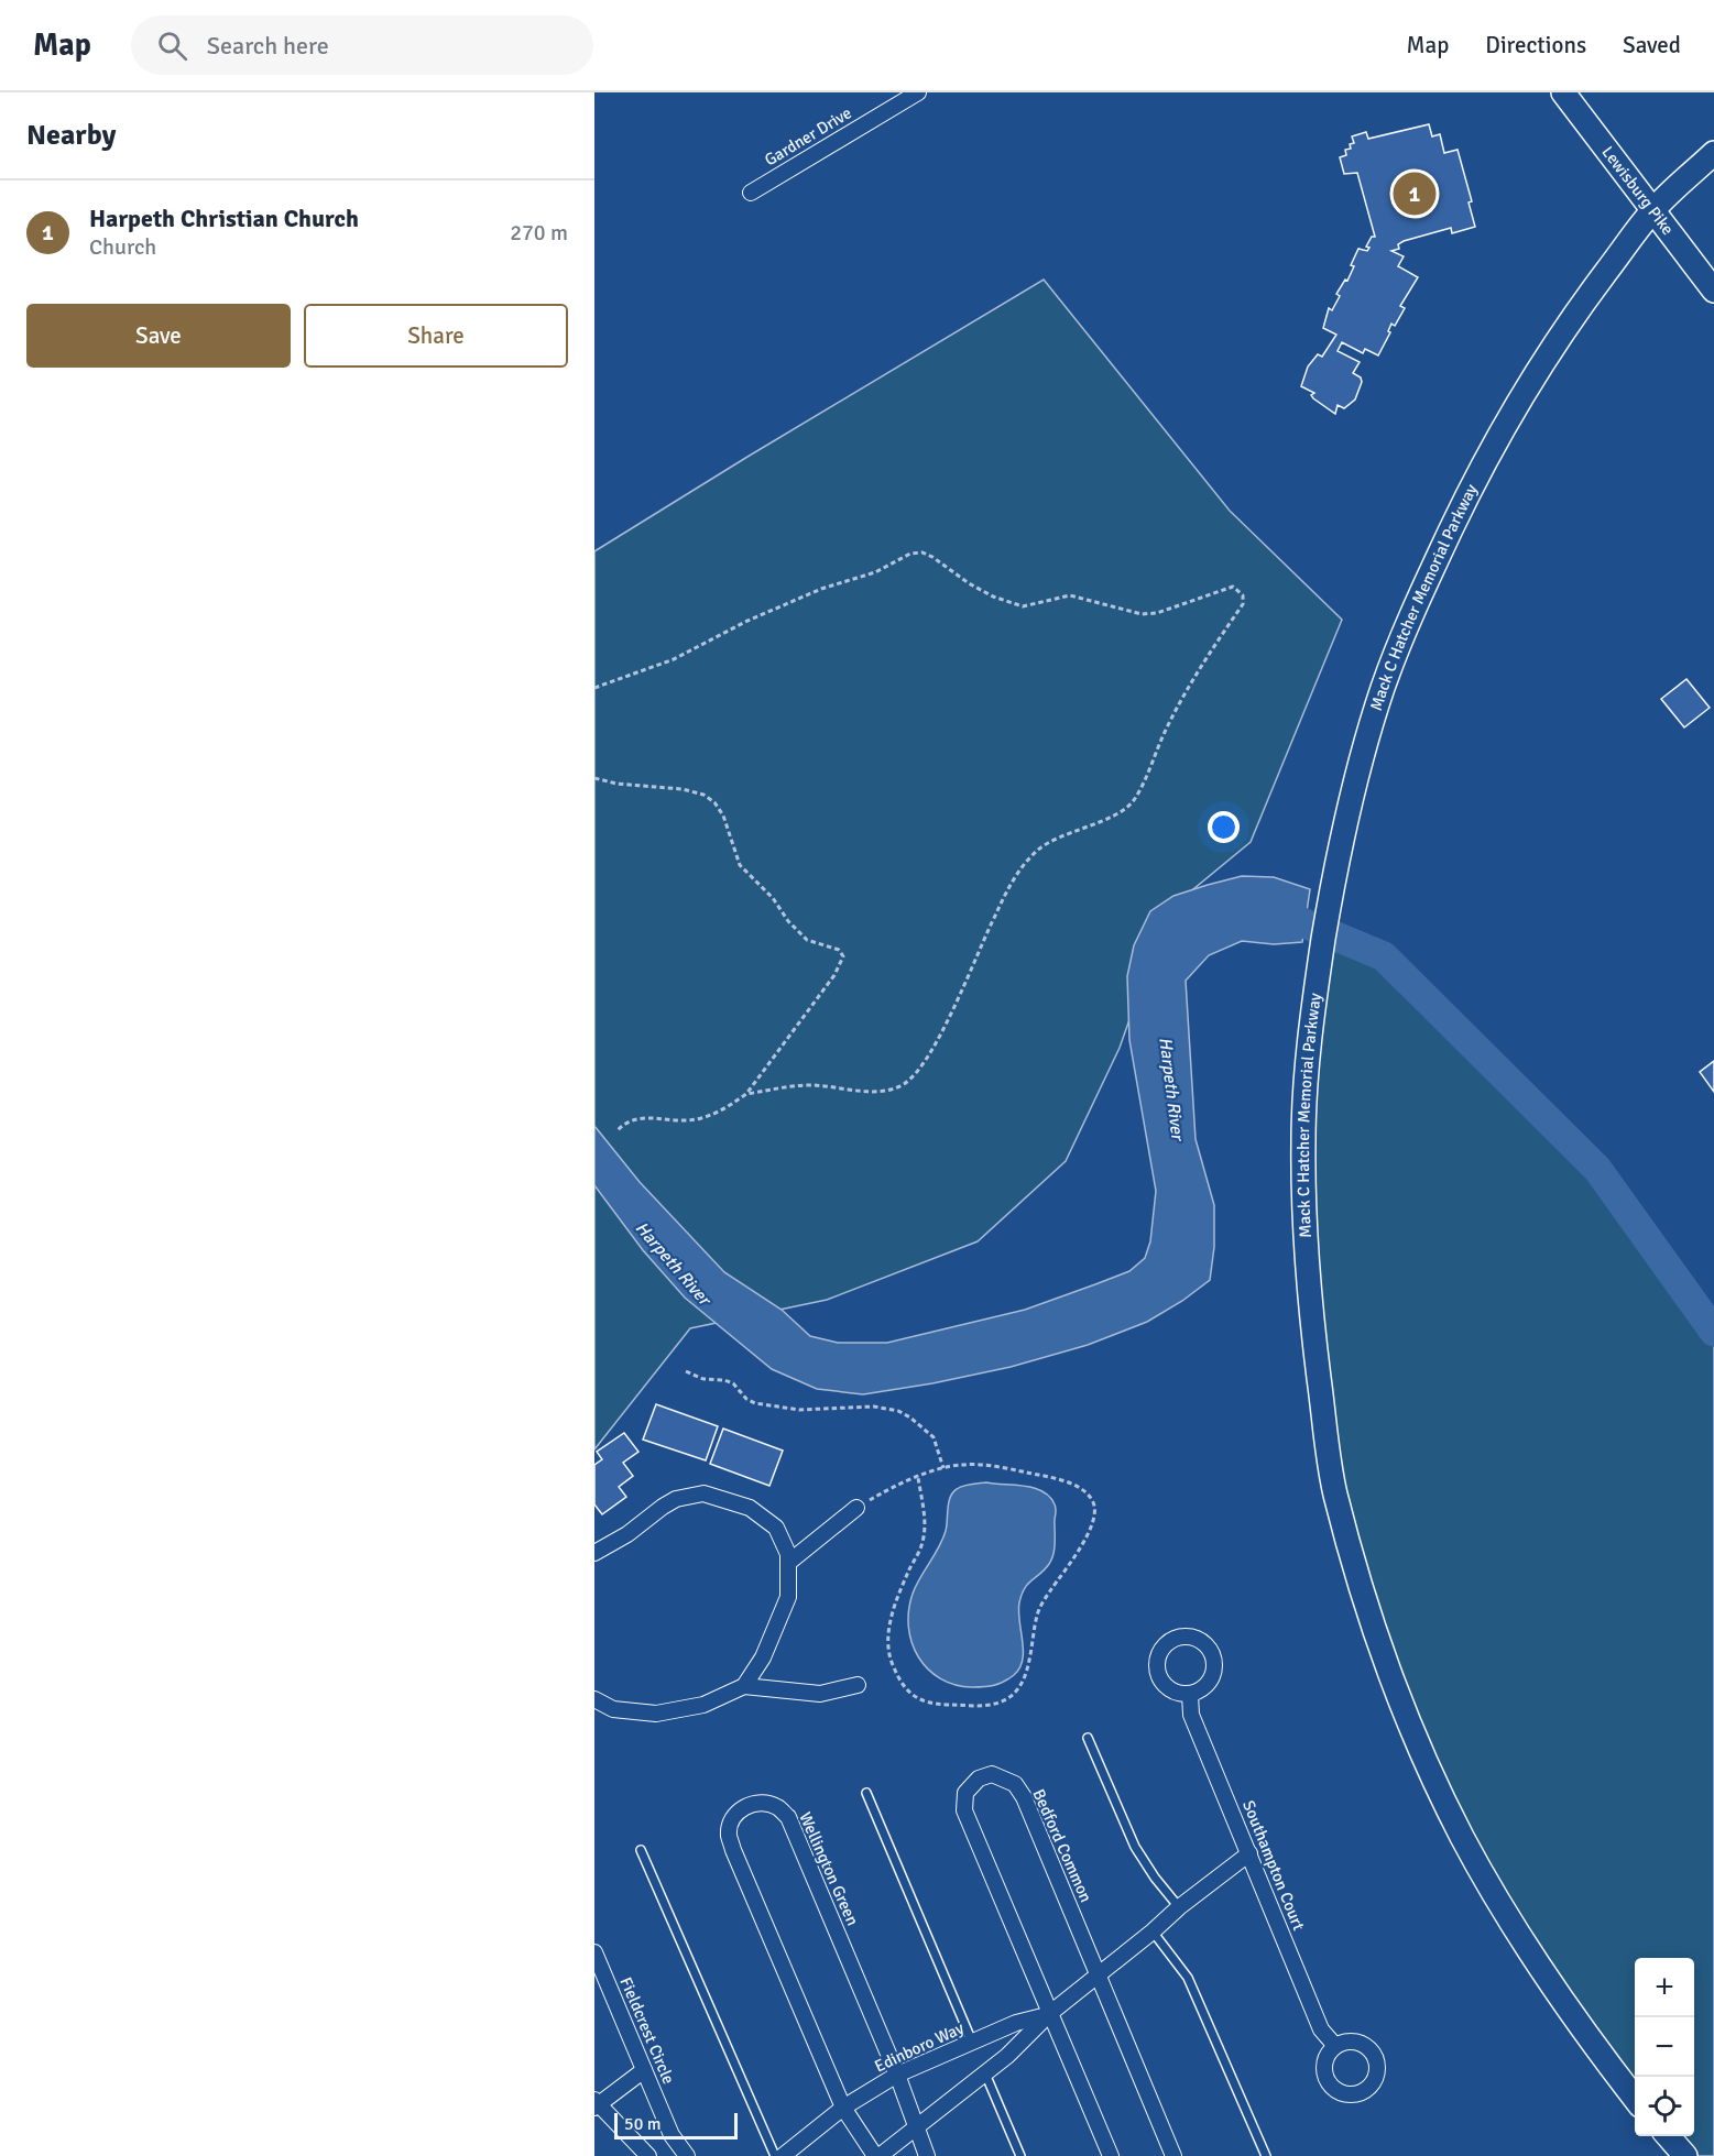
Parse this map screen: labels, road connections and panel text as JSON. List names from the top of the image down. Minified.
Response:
{"streets":{"main road":["Lewisburg Pike","Mack C Hatcher Memorial Parkway"],"street":["Gardner Drive","Bedford Common","Southampton Court","Wellington Green","Fieldcrest Circle","Edinboro Way"]},"crossings":[["Lewisburg Pike","Mack C Hatcher Memorial Parkway"],["Bedford Common","Edinboro Way"],["Southampton Court","Edinboro Way"],["Wellington Green","Edinboro Way"]],"water":["Harpeth River"],"scale_bar":"50 m","page":{"header":"Map","search":"Search here","nav":["Map","Directions","Saved"],"heading":"Nearby","pins":"1","list":[{"mark":"1","name":"Harpeth Christian Church","note":"Church","value":"270 m"}],"buttons":["Save","Share"],"map_buttons":["+","−"],"scale":"50 m"}}
